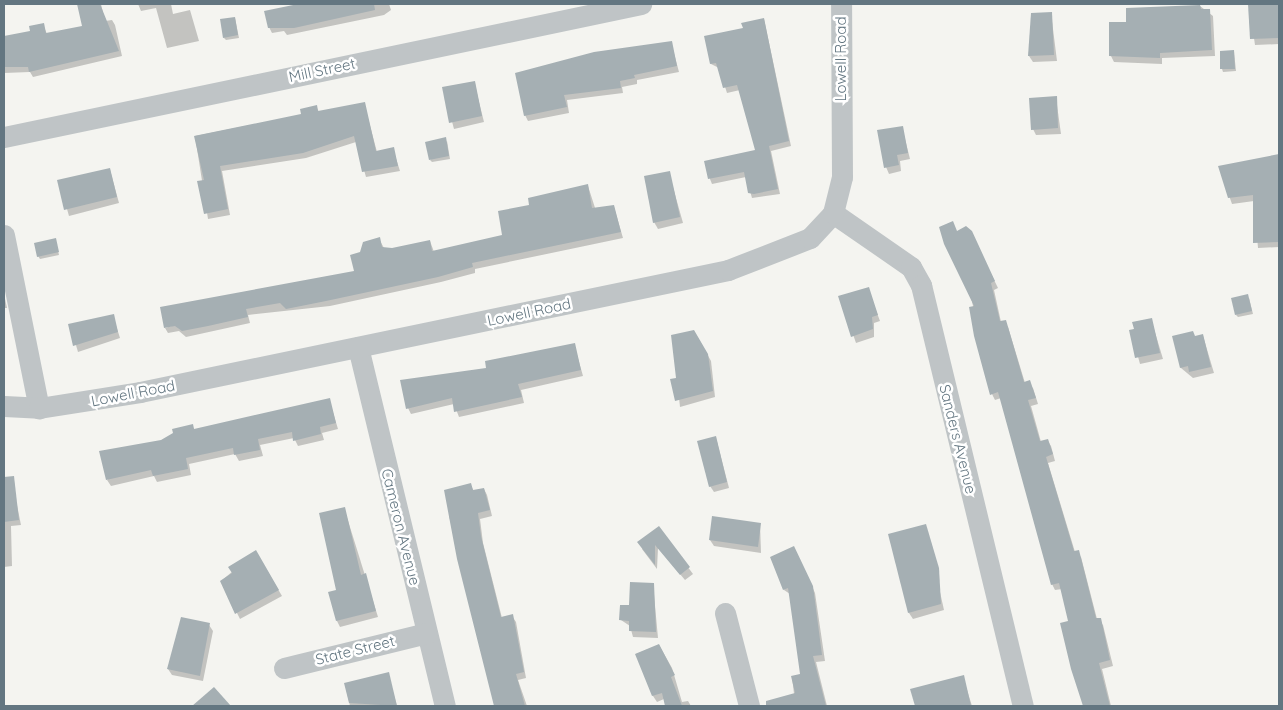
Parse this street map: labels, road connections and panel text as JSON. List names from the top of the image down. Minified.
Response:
{"streets":{"street":["Lowell Road","Mill Street","Sanders Avenue","Cameron Avenue","State Street"]},"crossings":[["Lowell Road","Sanders Avenue"],["Lowell Road","Cameron Avenue"],["Cameron Avenue","State Street"]]}
